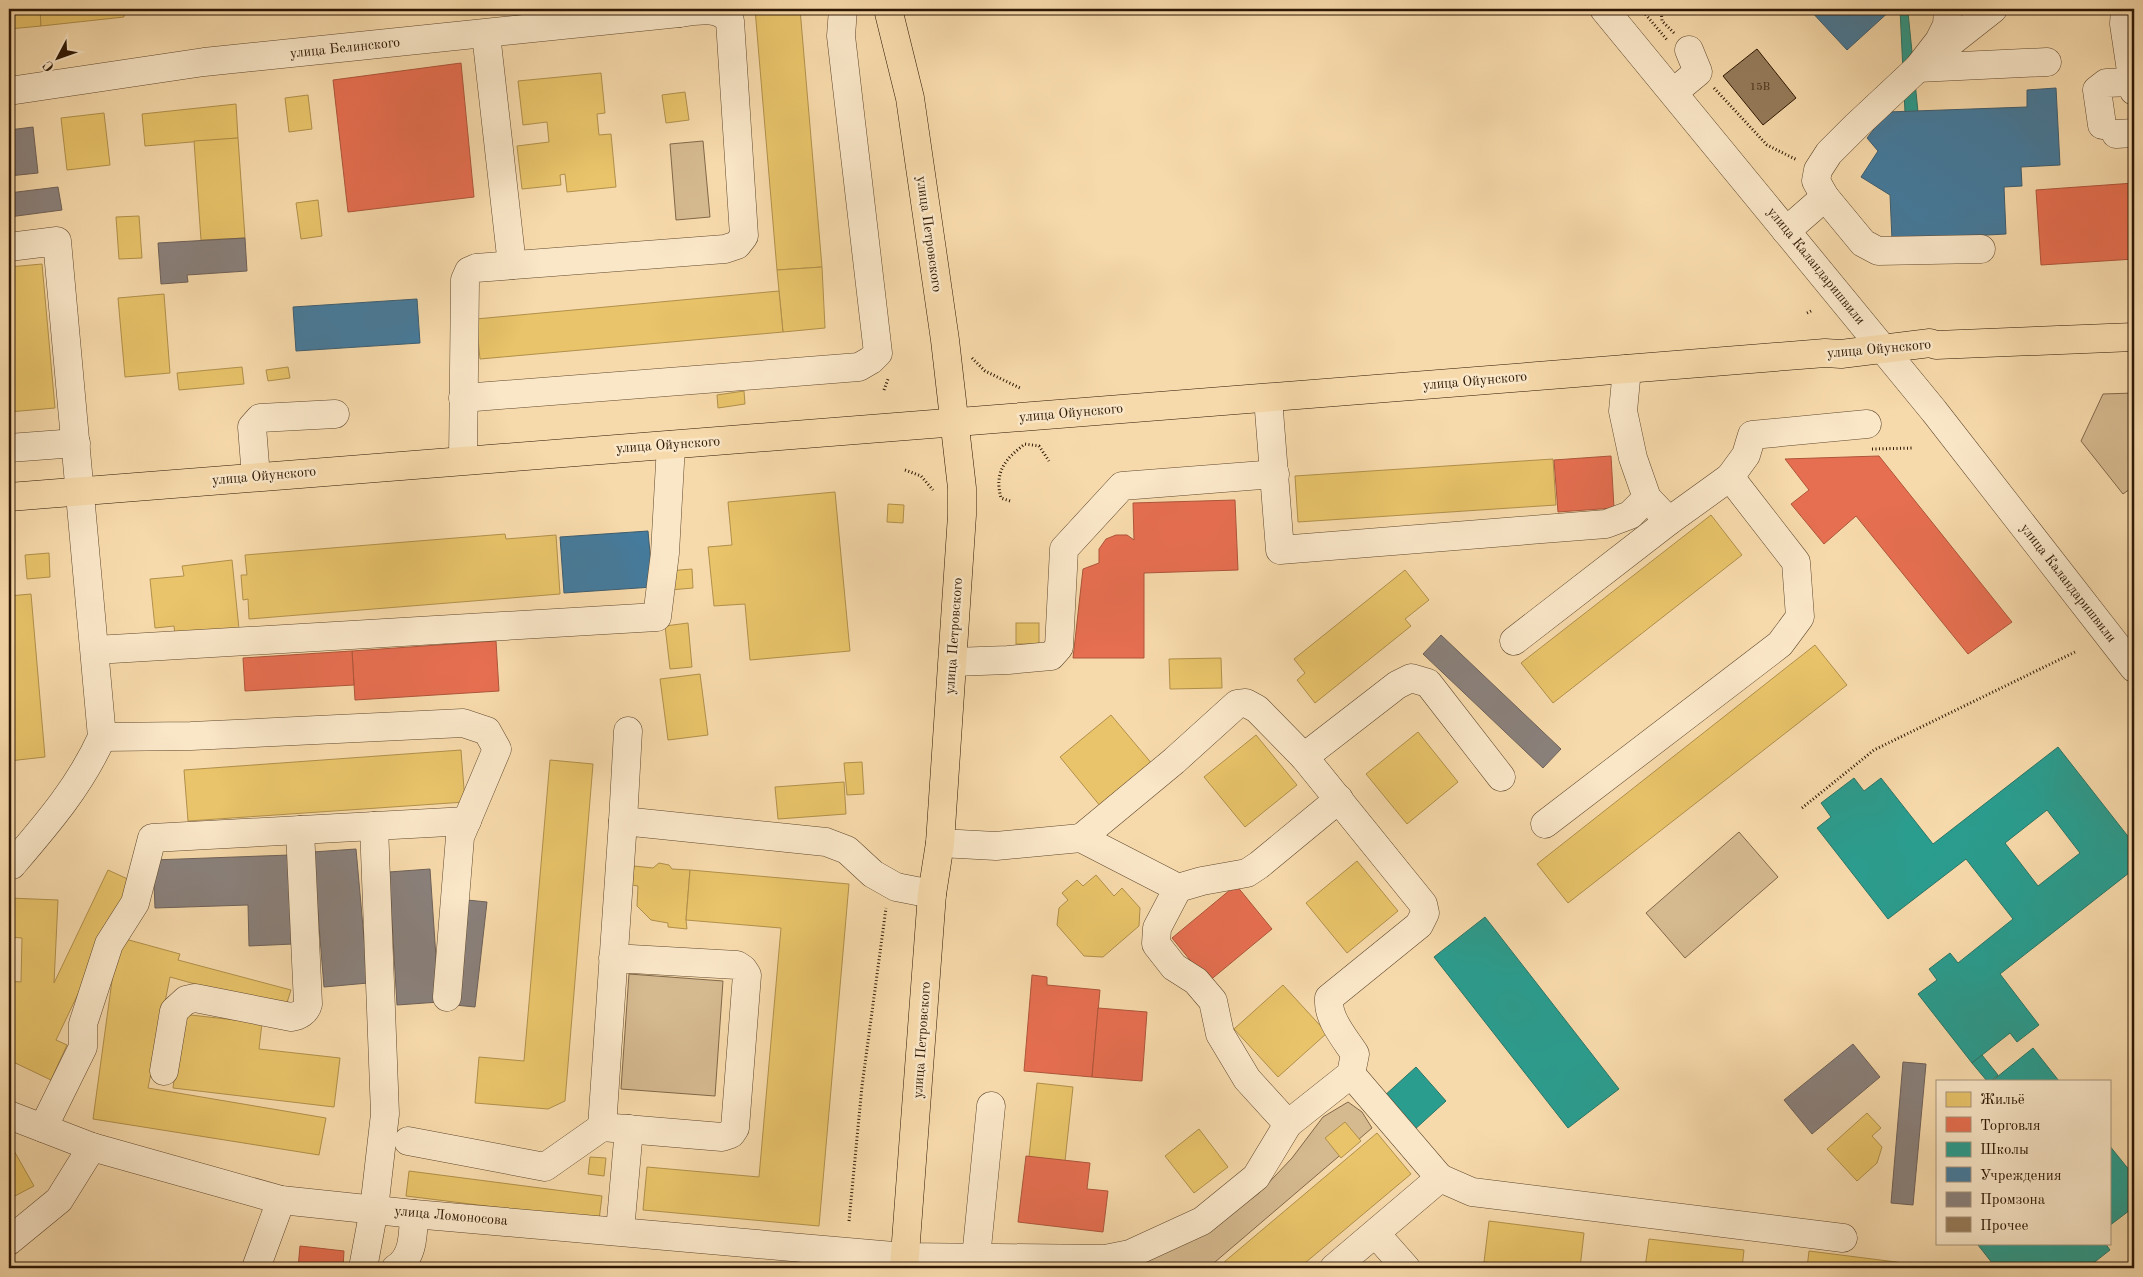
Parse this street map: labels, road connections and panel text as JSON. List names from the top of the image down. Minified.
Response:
{"streets":{"main road":["улица Петровского","улица Ойунского"],"street":["улица Белинского","улица Каландаришвили","улица Ломоносова"]},"crossings":[["улица Белинского","улица Ойунского"],["улица Петровского","улица Ойунского"],["улица Петровского","улица Ломоносова"],["улица Каландаришвили","улица Ойунского"]],"house_numbers":["15В"],"legend":["Жильё","Торговля","Школы","Учреждения","Промзона","Прочее"],"north":"bottom left"}
